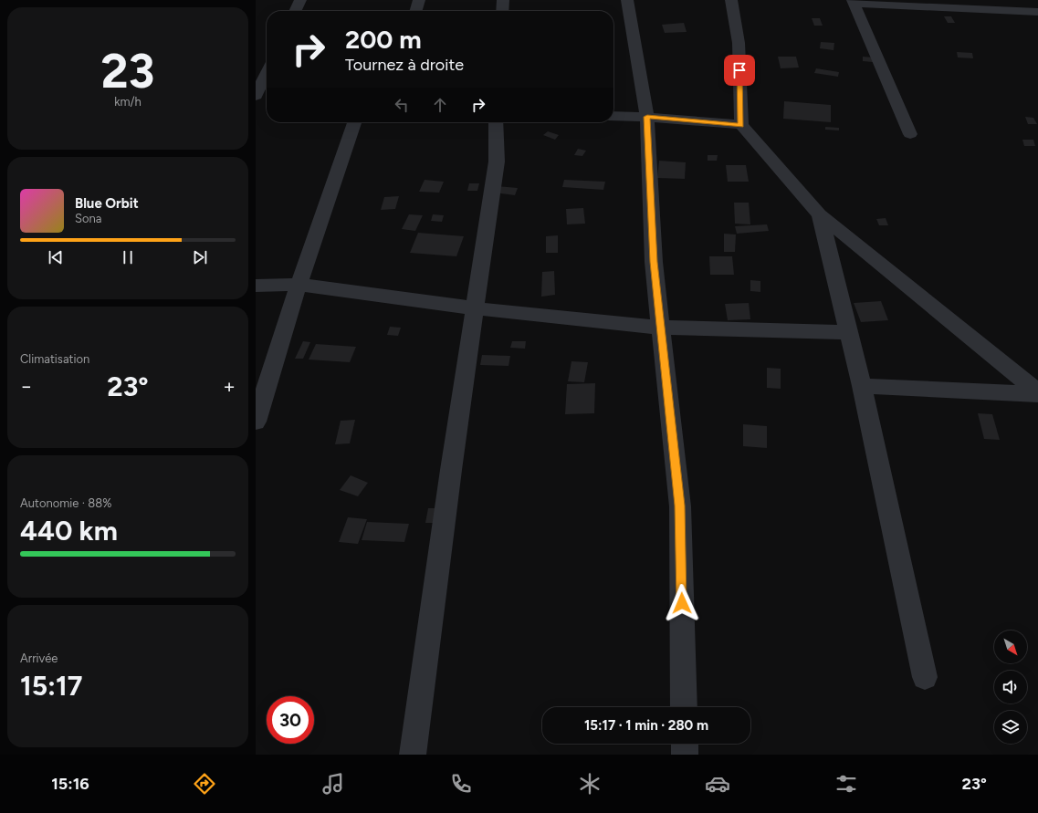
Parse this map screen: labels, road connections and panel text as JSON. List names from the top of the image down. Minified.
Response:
{"north":"bottom right","page":{"tile":[["23","km/h"],"Climatisation",["Autonomie · 88%","440 km"],["Arrivée","15:17"]],"turn":["200 m","Tournez à droite"],"song":["Blue Orbit","Sona"],"heat":["−","23°","+"],"limit":"30","trip":"15:17 · 1 min · 280 m","tabs":["15:16","23°"]}}
